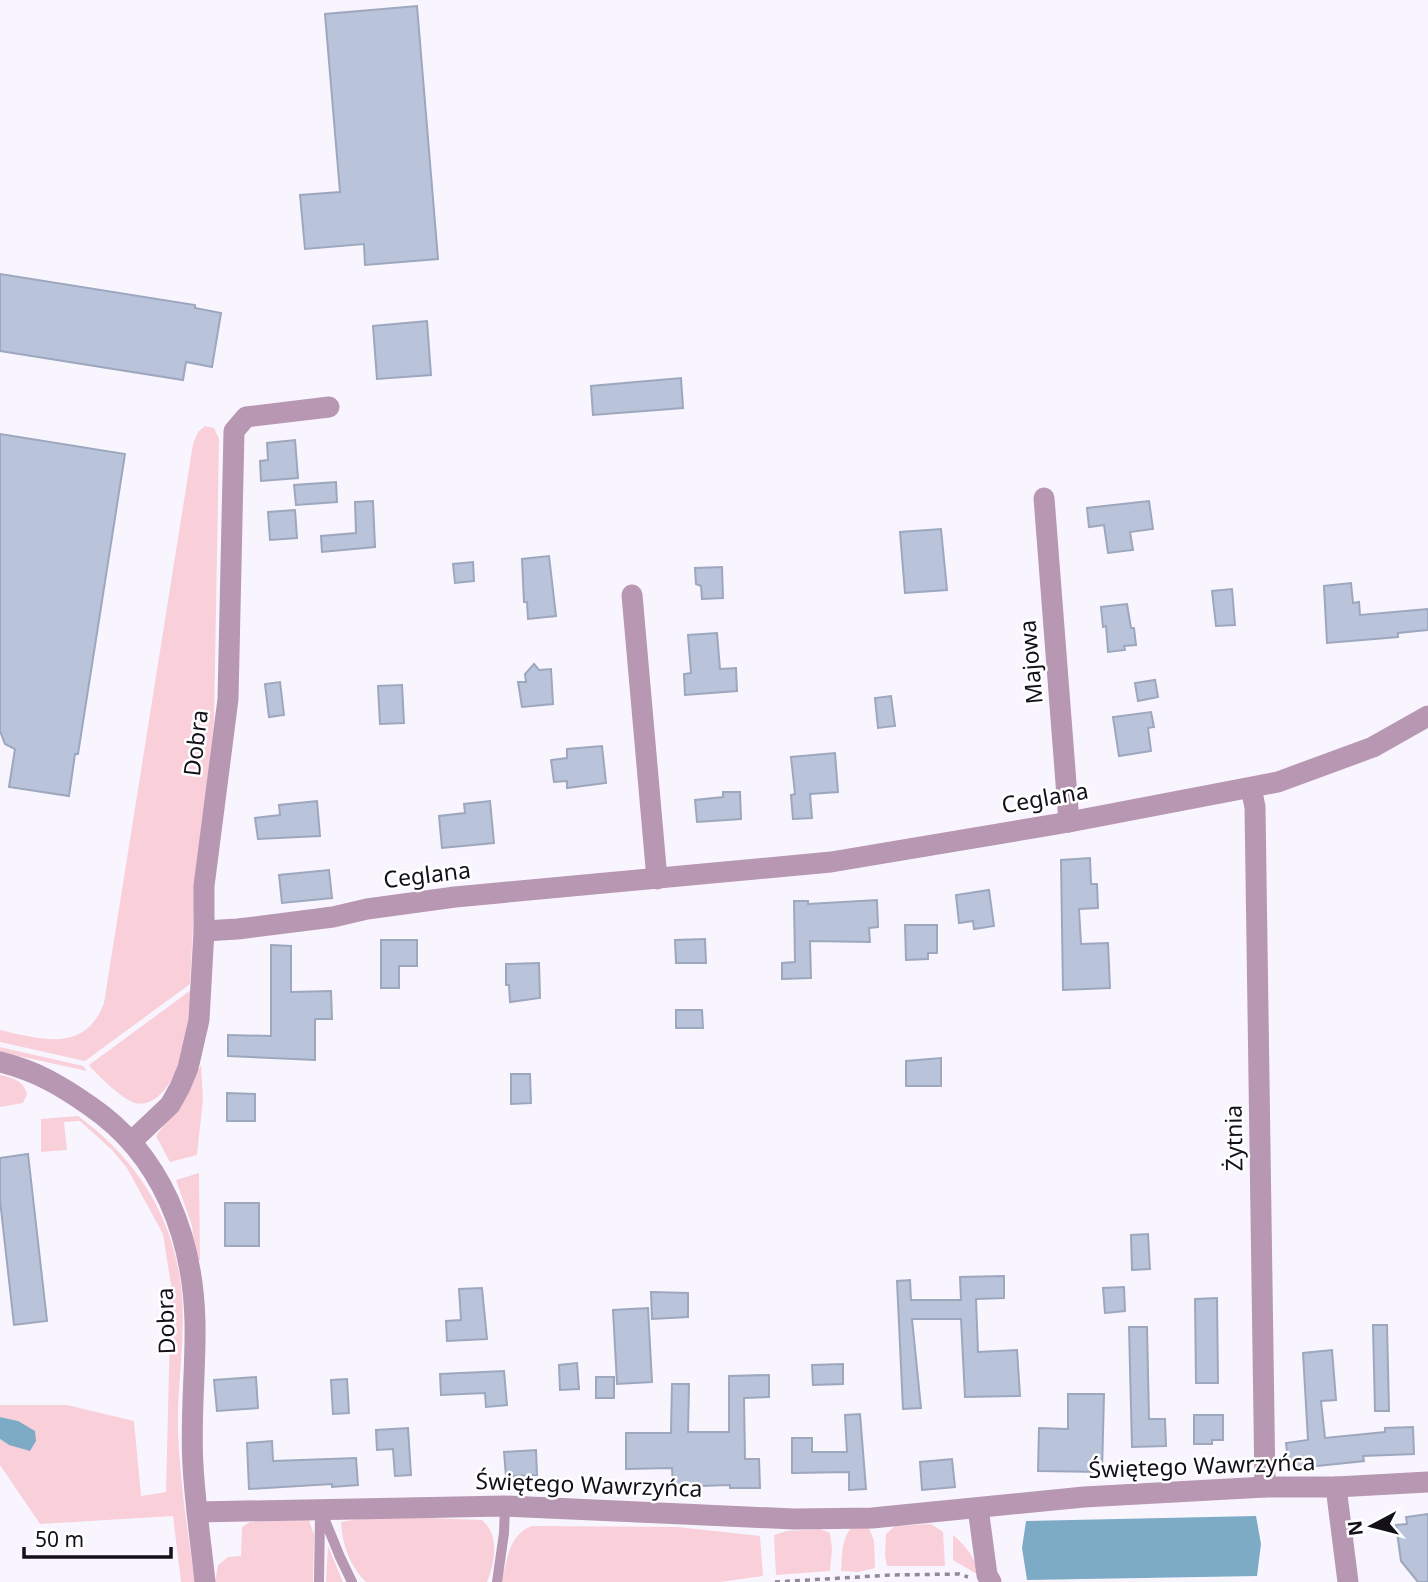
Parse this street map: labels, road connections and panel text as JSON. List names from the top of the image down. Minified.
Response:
{"streets":{"street":["Majowa","Dobra","Ceglana","Żytnia","Świętego Wawrzyńca"]},"crossings":[["Majowa","Ceglana"],["Dobra","Ceglana"],["Dobra","Świętego Wawrzyńca"],["Ceglana","Żytnia"],["Żytnia","Świętego Wawrzyńca"]],"scale_bar":"50 m","north":"left"}
